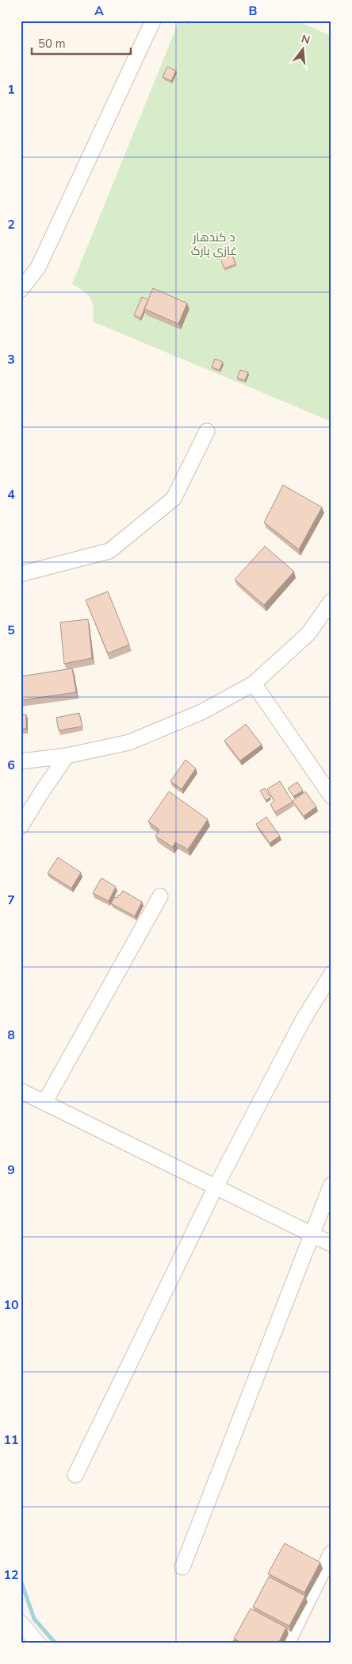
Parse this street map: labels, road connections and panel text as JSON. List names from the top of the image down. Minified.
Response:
{"parks":["د کندهار غازي پارک"],"scale_bar":"50 m","north":"top","grid":{"columns":["A","B"],"rows":["1","2","3","4","5","6","7","8","9","10","11","12"]}}
